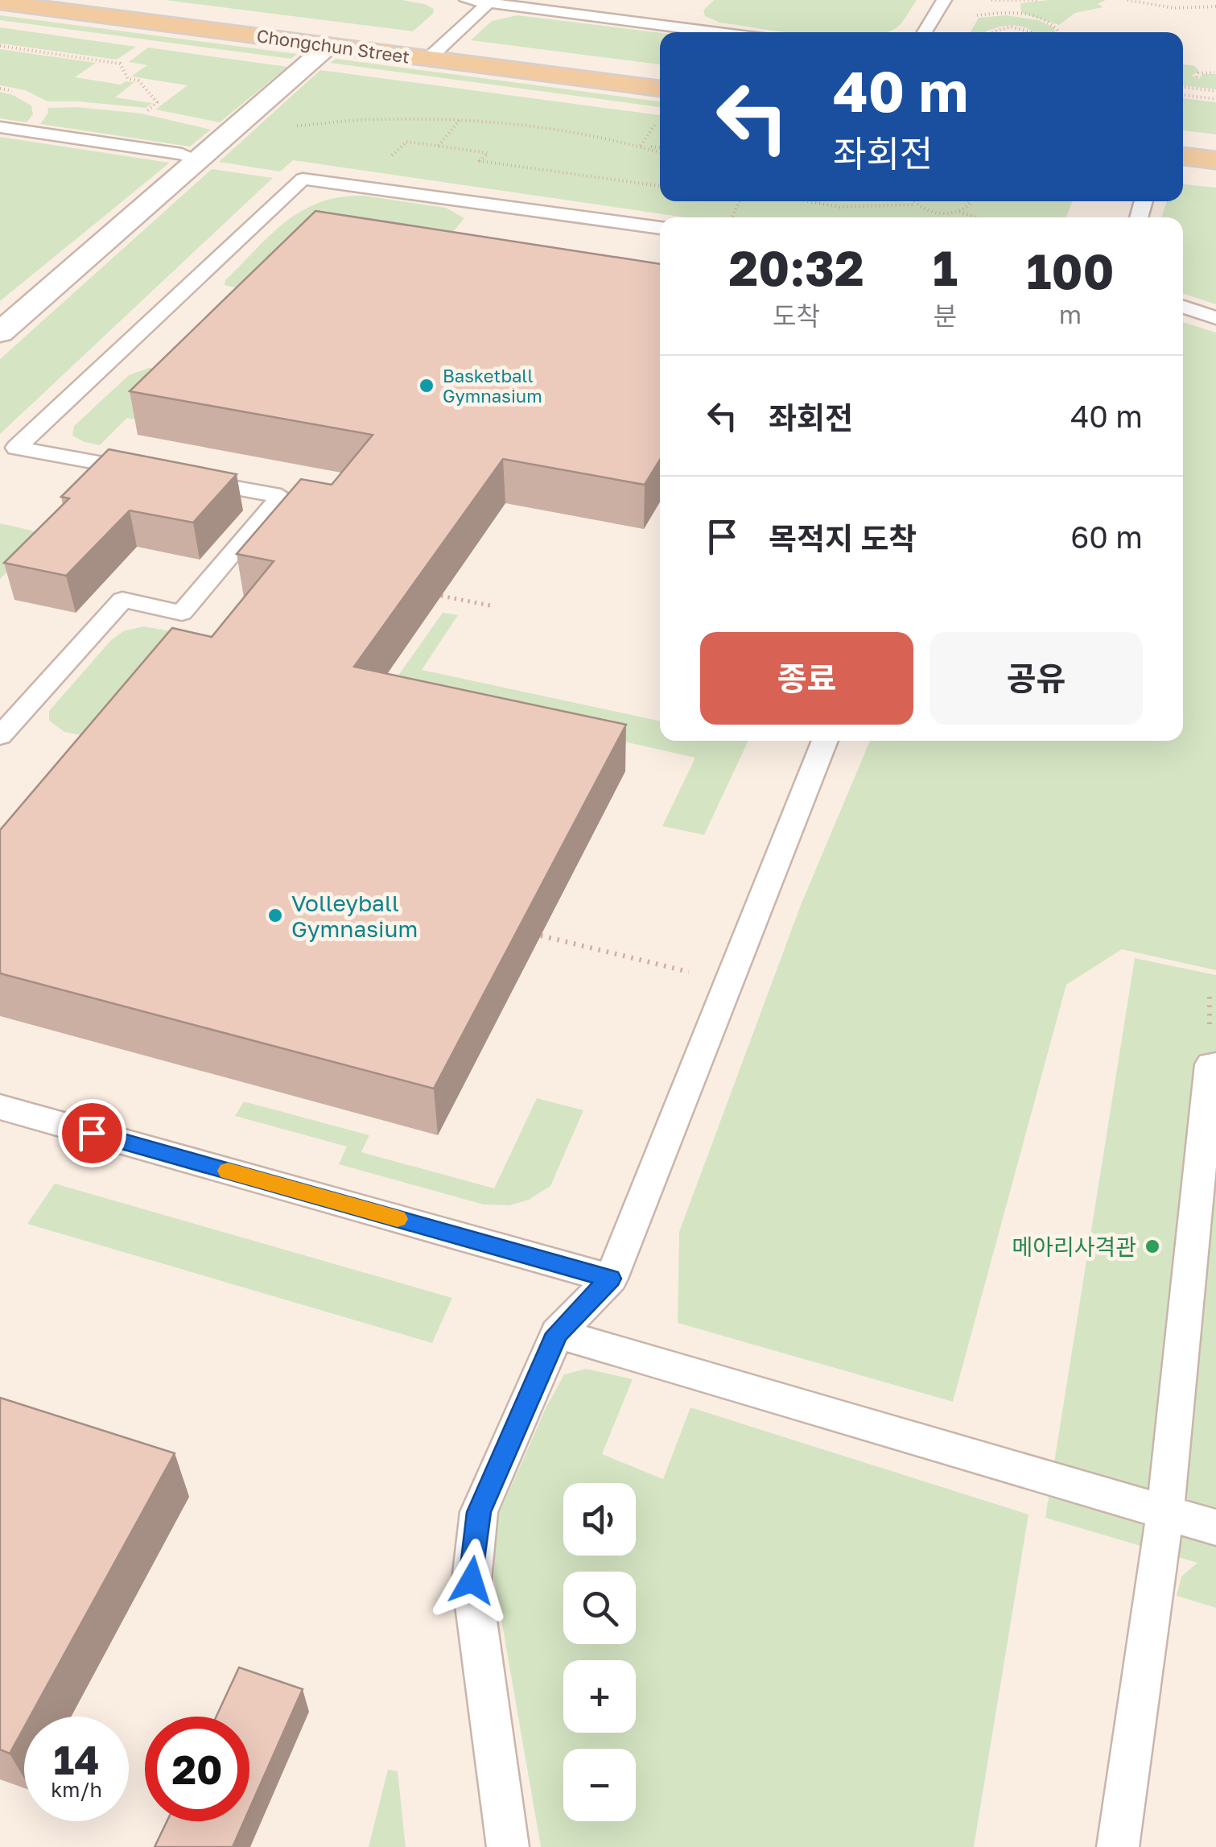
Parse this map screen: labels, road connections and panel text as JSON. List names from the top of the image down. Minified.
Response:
{"streets":{"main road":["Chongchun Street"]},"places":["Basketball Gymnasium","Volleyball Gymnasium","메아리사격관"],"page":{"turn":["40 m","좌회전"],"eta":["20:32","도착","1","분","100","m"],"list":[{"name":"좌회전","value":"40 m"},{"name":"목적지 도착","value":"60 m"}],"buttons":["종료","공유"],"map_buttons":["+","−"],"speed":"14 km/h","limit":"20"}}
